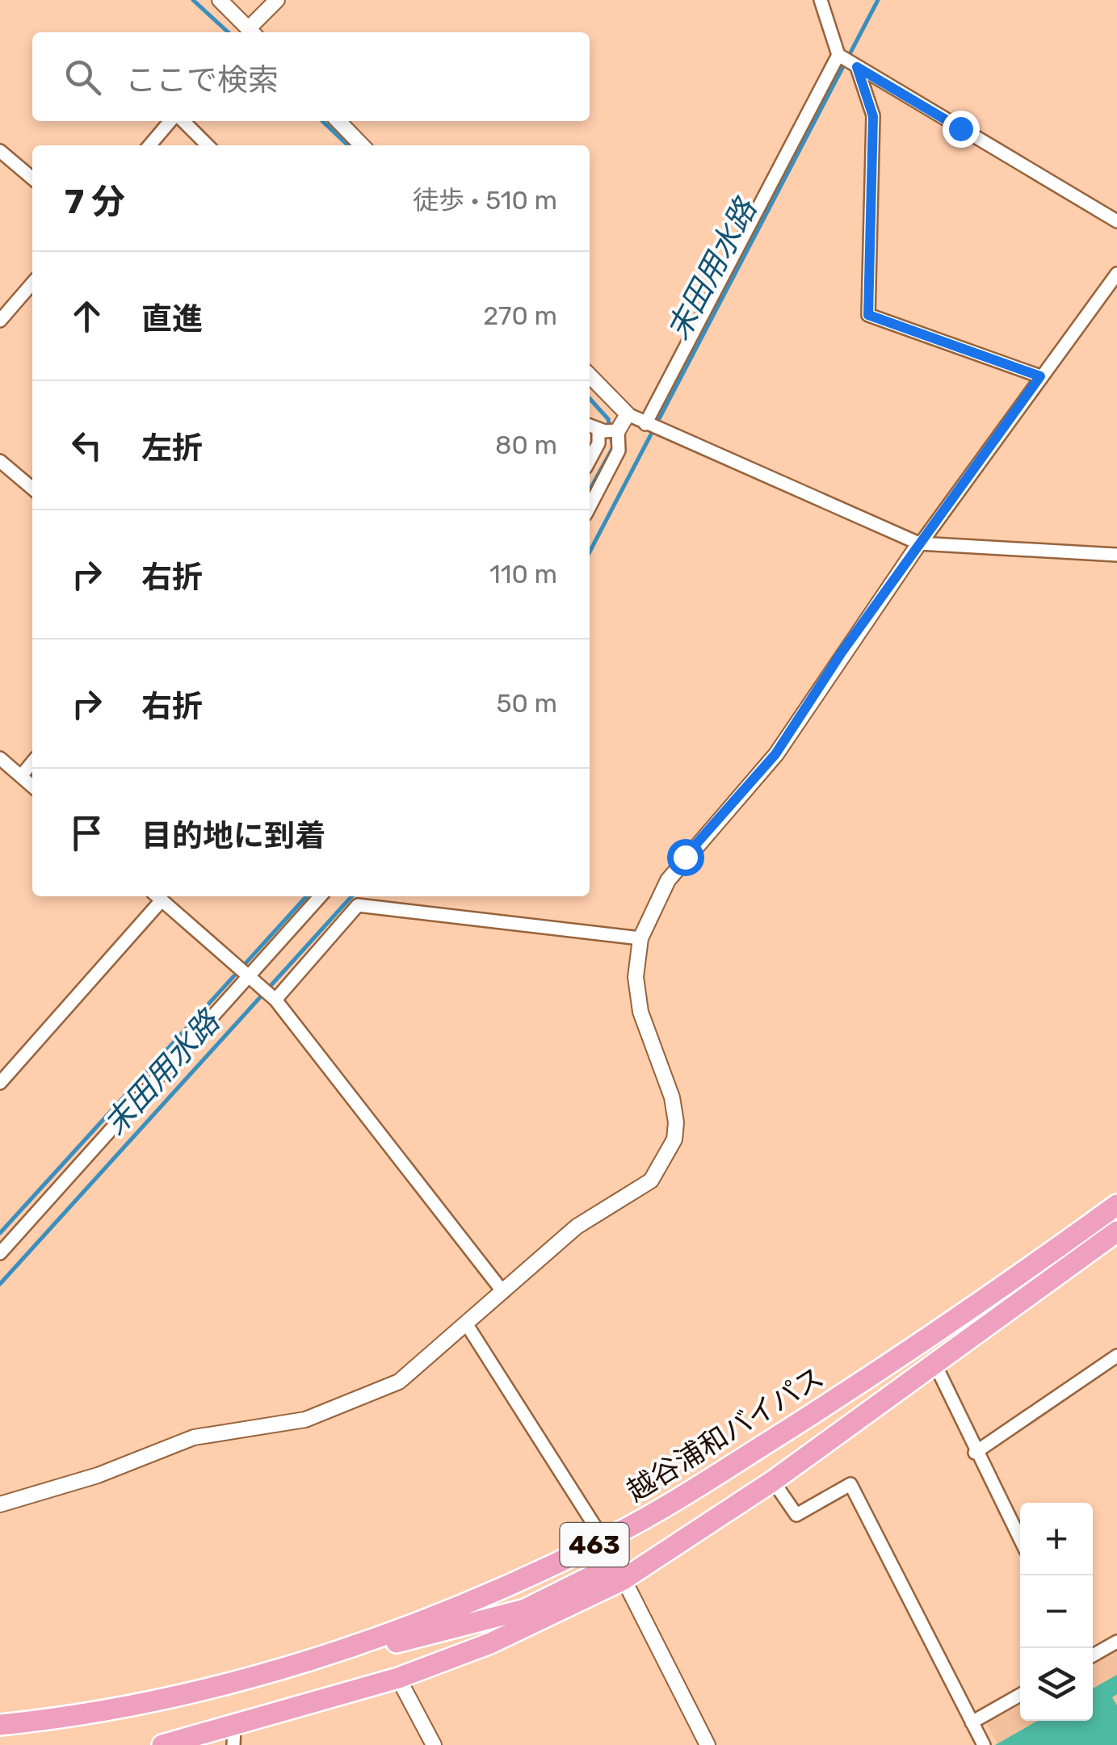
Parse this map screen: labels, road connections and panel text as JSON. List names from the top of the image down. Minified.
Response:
{"streets":{"highway":["越谷浦和バイパス","463"]},"water":["末田用水路"],"page":{"search":"ここで検索","heading":["7 分","徒歩 · 510 m"],"list":[["直進","270 m"],["左折","80 m"],["右折","110 m"],["右折","50 m"],"目的地に到着"],"map_buttons":["+","−"]}}
